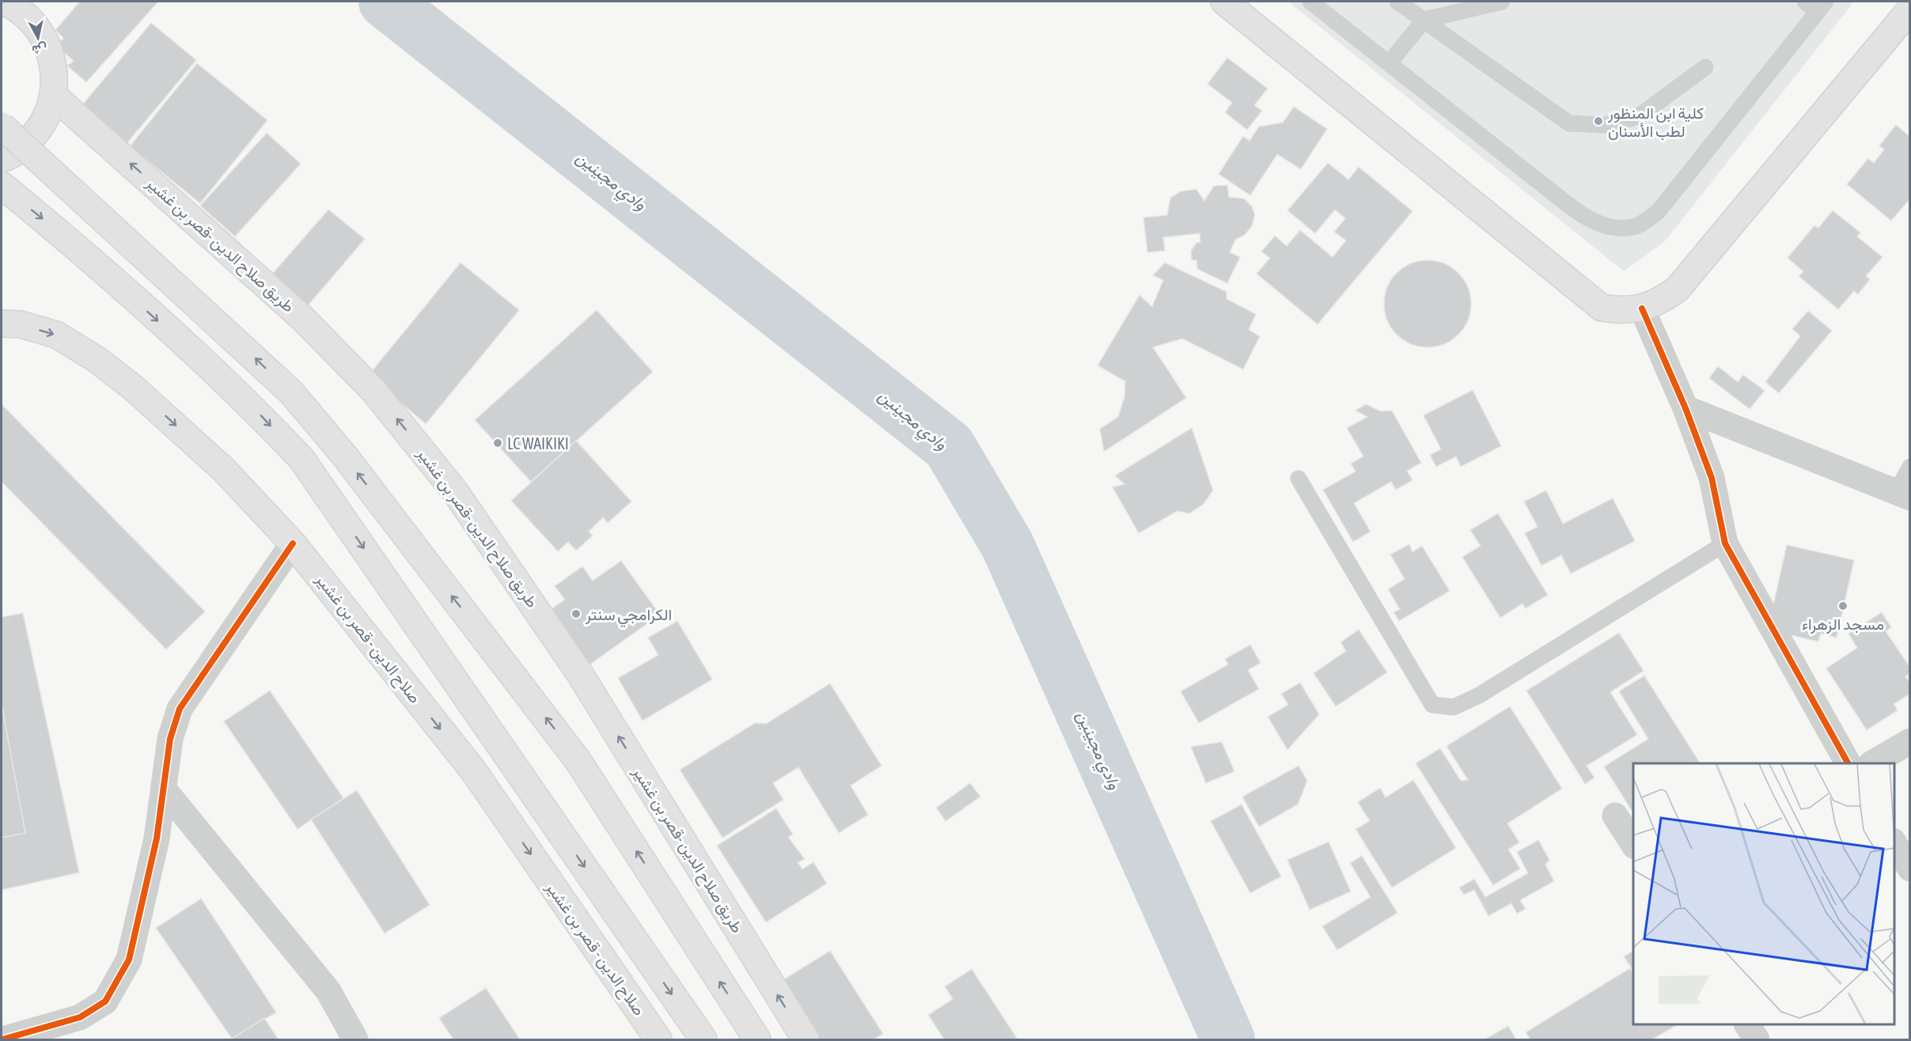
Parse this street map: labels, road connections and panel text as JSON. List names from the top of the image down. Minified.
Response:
{"streets":{"main road":["طريق صلاح الدين -قصر بن غشير","صلاح الدين - قصر بن غشير"]},"water":["وادي مجينين"],"places":["كلية ابن المنظور لطب الأسنان","LC WAIKIKI","مسجد الزهراء","الكرامجي سنتر"],"north":"bottom"}
